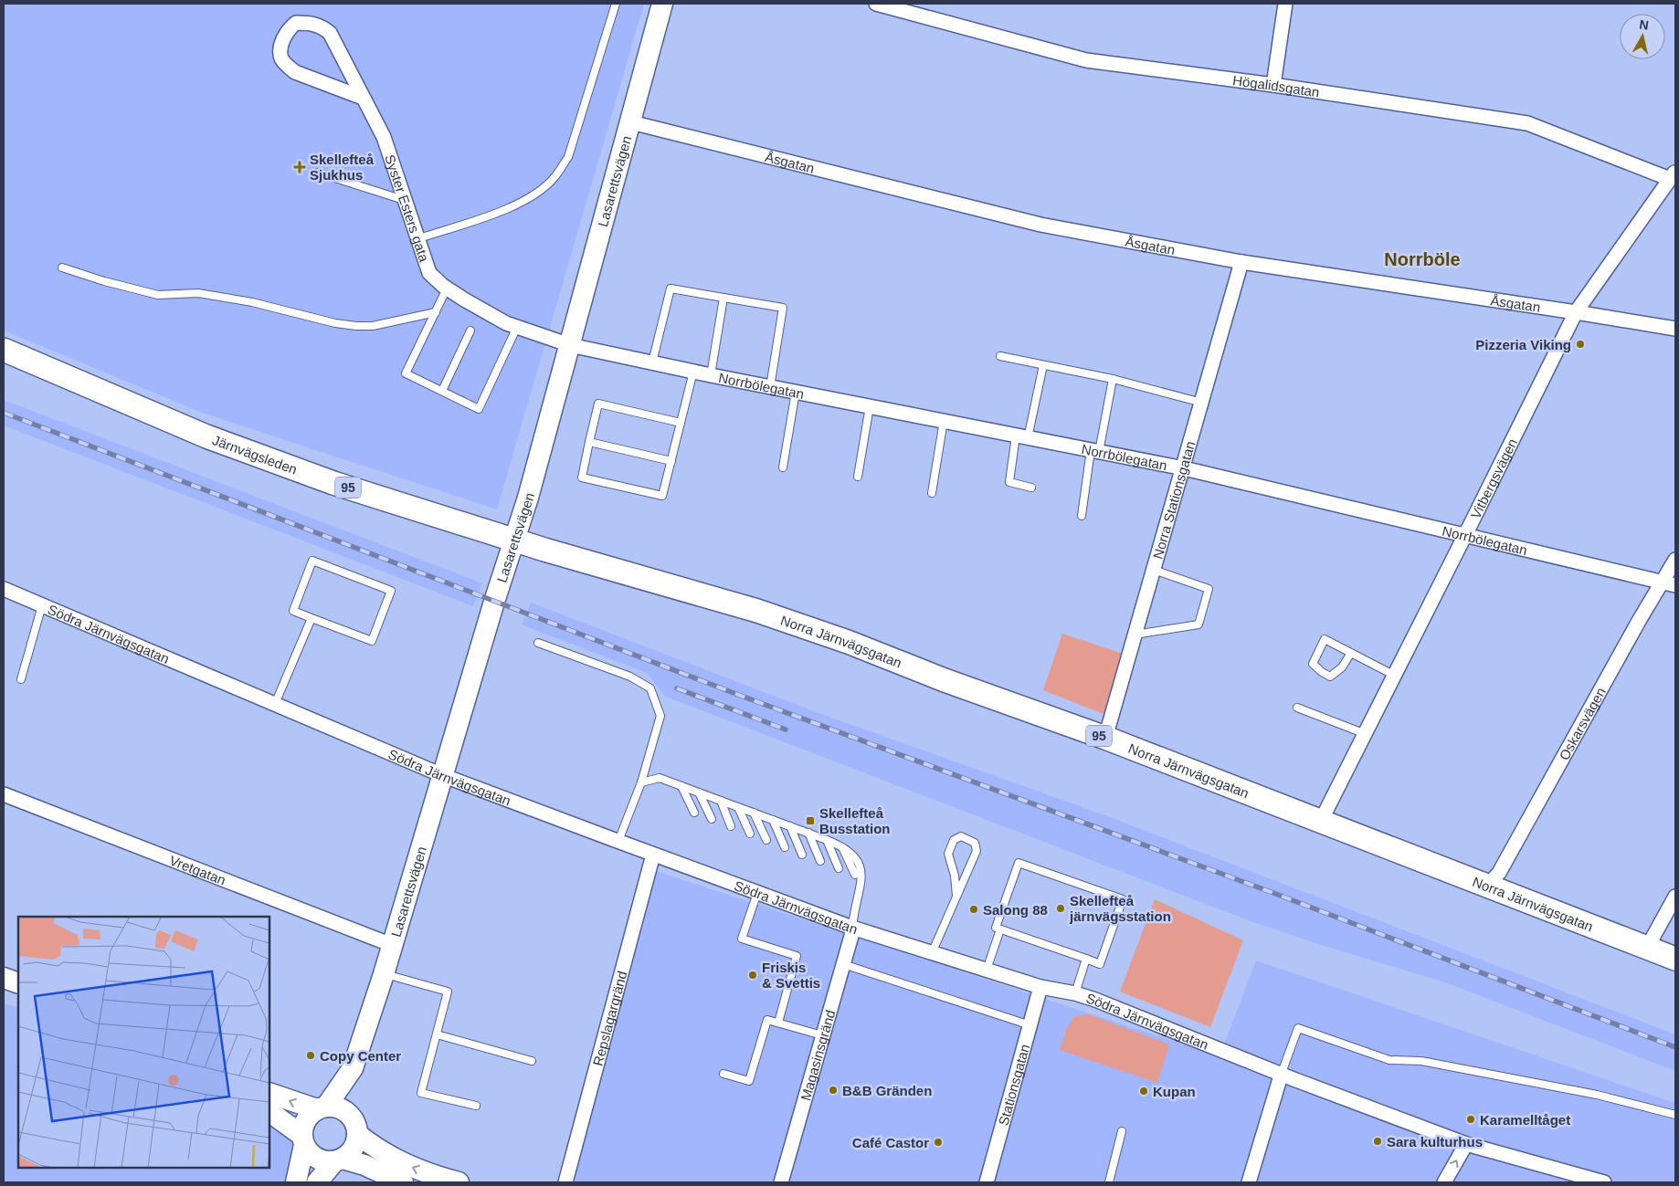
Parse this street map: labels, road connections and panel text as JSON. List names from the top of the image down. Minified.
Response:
{"streets":{"main road":["Lasarettsvägen","Järnvägsleden","95","Norra Järnvägsgatan"],"street":["Högalidsgatan","Åsgatan","Syster Esters gata","Norrbölegatan","Vitbergsvägen","Norra Stationsgatan","Södra Järnvägsgatan","Oskarsvägen","Vretgatan","Repslagargränd","Magasinsgränd","Stationsgatan"]},"crossings":[["Högalidsgatan","Vitbergsvägen"],["Åsgatan","Lasarettsvägen"],["Åsgatan","Vitbergsvägen"],["Åsgatan","Norra Stationsgatan"],["Lasarettsvägen","Syster Esters gata"],["Lasarettsvägen","Norrbölegatan"],["Lasarettsvägen","Järnvägsleden"],["Lasarettsvägen","Södra Järnvägsgatan"],["Lasarettsvägen","Norra Järnvägsgatan"],["Lasarettsvägen","Vretgatan"],["Syster Esters gata","Norrbölegatan"],["Norrbölegatan","Vitbergsvägen"],["Norrbölegatan","Norra Stationsgatan"],["Norrbölegatan","Oskarsvägen"],["Järnvägsleden","Norra Järnvägsgatan"],["Vitbergsvägen","Norra Järnvägsgatan"],["Norra Stationsgatan","Norra Järnvägsgatan"],["Södra Järnvägsgatan","Repslagargränd"],["Södra Järnvägsgatan","Magasinsgränd"],["Södra Järnvägsgatan","Stationsgatan"],["Norra Järnvägsgatan","Oskarsvägen"]],"districts":["Norrböle"],"places":{"health":["Skellefteå Sjukhus"],"other":["Pizzeria Viking","Skellefteå järnvägsstation","Salong 88","Friskis & Svettis","Copy Center","B&B Gränden","Kupan","Karamelltåget","Sara kulturhus","Café Castor"],"transit":["Skellefteå Busstation"]},"north":"top"}
